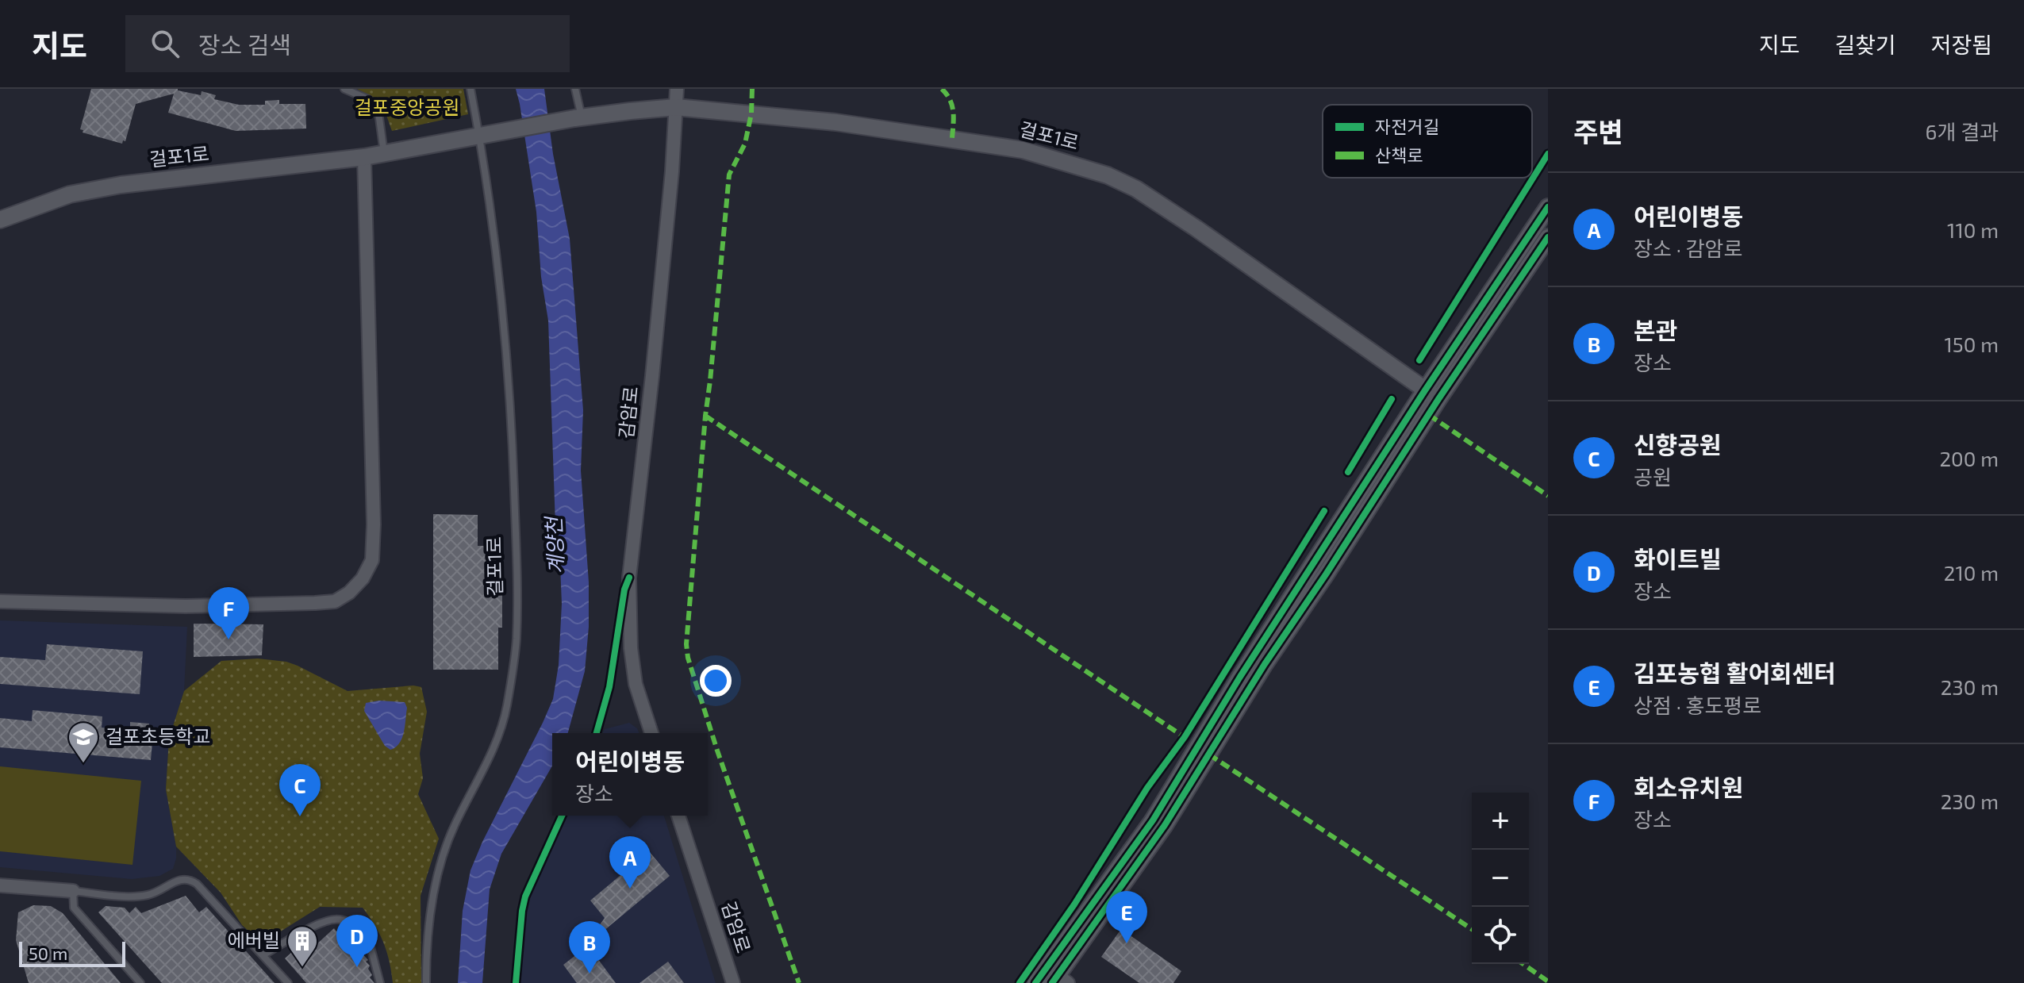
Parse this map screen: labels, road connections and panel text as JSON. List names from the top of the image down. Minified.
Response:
{"streets":{"street":["걸포1로","감암로"]},"crossings":[["걸포1로","감암로"]],"water":["계양천"],"parks":["걸포중앙공원"],"places":{"school or university":["걸포초등학교"],"building":["에버빌"]},"legend":["자전거길","산책로"],"scale_bar":"50 m","page":{"header":"지도","search":"장소 검색","nav":["지도","길찾기","저장됨"],"heading":["주변","6개 결과"],"list":[{"mark":"A","name":"어린이병동","note":"장소 · 감암로","value":"110 m"},{"mark":"B","name":"본관","note":"장소","value":"150 m"},{"mark":"C","name":"신향공원","note":"공원","value":"200 m"},{"mark":"D","name":"화이트빌","note":"장소","value":"210 m"},{"mark":"E","name":"김포농협 활어회센터","note":"상점 · 홍도평로","value":"230 m"},{"mark":"F","name":"회소유치원","note":"장소","value":"230 m"}],"pins":["F","C","A","E","D","B"],"popup":["어린이병동","장소"],"map_buttons":["+","−"],"scale":"50 m"}}
